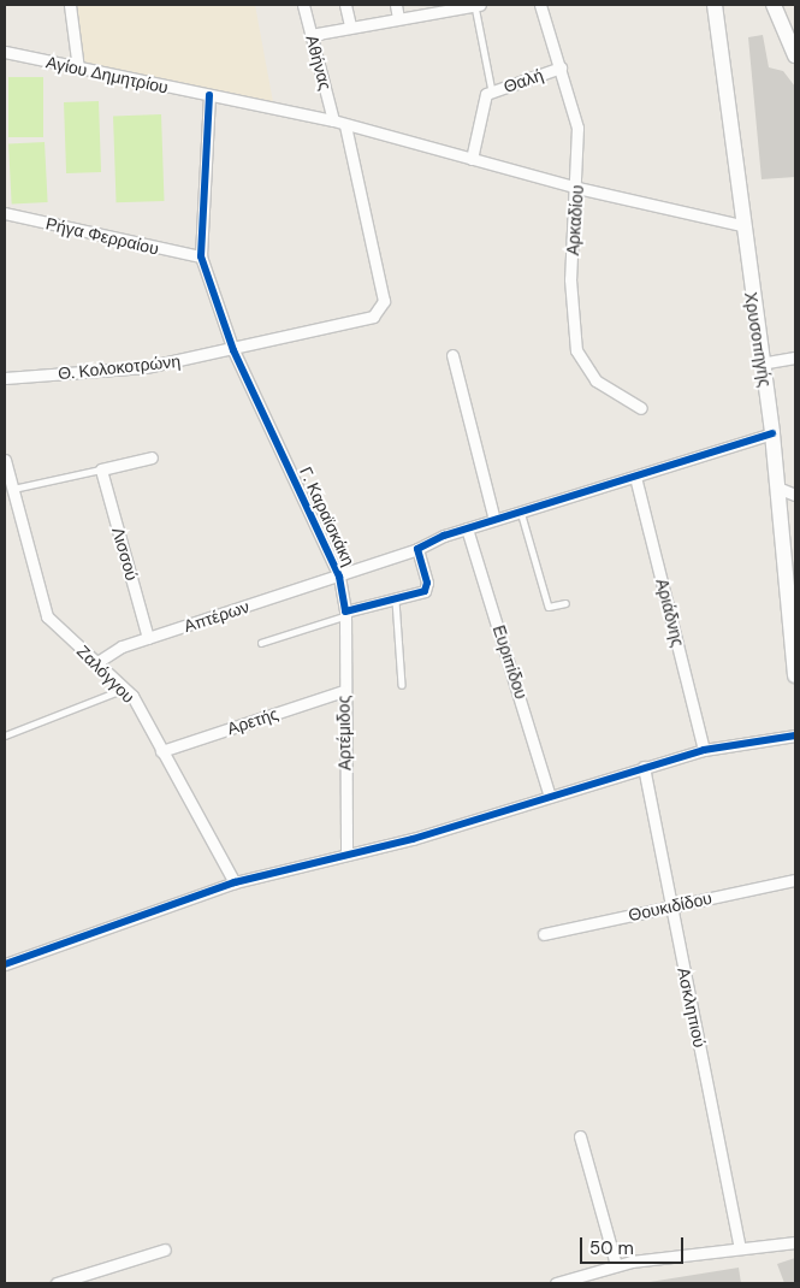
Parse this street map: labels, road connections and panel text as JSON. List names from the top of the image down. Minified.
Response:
{"streets":{"street":["Αθήνας","Αγίου Δημητρίου","Θαλή","Αρκαδίου","Ρήγα Φερραίου","Χρυσοπηγής","Θ. Κολοκοτρώνη","Γ. Καραϊσκάκη","Λισσού","Αριάδνης","Απτέρων","Ευριπίδου","Ζαλόγγου","Αρετής","Αρτέμιδος","Θουκιδίδου","Ασκληπιού"]},"crossings":[["Αγίου Δημητρίου","Γ. Καραϊσκάκη"],["Θαλή","Αρκαδίου"],["Ρήγα Φερραίου","Γ. Καραϊσκάκη"],["Χρυσοπηγής","Γ. Καραϊσκάκη"],["Θ. Κολοκοτρώνη","Γ. Καραϊσκάκη"],["Γ. Καραϊσκάκη","Αριάδνης"],["Γ. Καραϊσκάκη","Απτέρων"],["Γ. Καραϊσκάκη","Ευριπίδου"],["Γ. Καραϊσκάκη","Αρτέμιδος"],["Λισσού","Απτέρων"],["Απτέρων","Ζαλόγγου"],["Ζαλόγγου","Αρετής"],["Αρετής","Αρτέμιδος"],["Θουκιδίδου","Ασκληπιού"]],"scale_bar":"50 m"}
